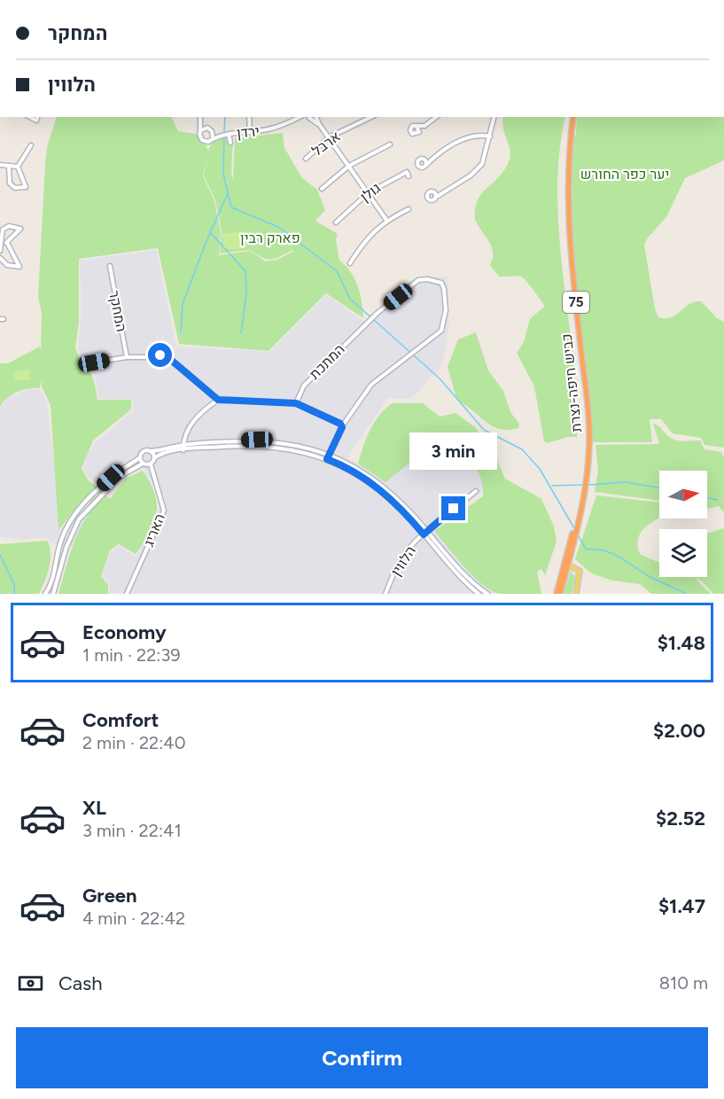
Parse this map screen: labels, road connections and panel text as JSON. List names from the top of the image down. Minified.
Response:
{"streets":{"highway":["75","כביש חיפה-נצרת"],"street":["ירדן","ארבל","גולן","המחקר","המתכת","האריג","הלווין"]},"parks":["יער כפר החורש","פארק רבין"],"north":"right","page":{"banner":["המחקר","הלווין"],"bubble":"3 min","list":[{"name":"Economy","note":"1 min · 22:39","value":"$1.48"},{"name":"Comfort","note":"2 min · 22:40","value":"$2.00"},{"name":"XL","note":"3 min · 22:41","value":"$2.52"},{"name":"Green","note":"4 min · 22:42","value":"$1.47"}],"pay":["Cash","810 m"],"buttons":"Confirm"}}
